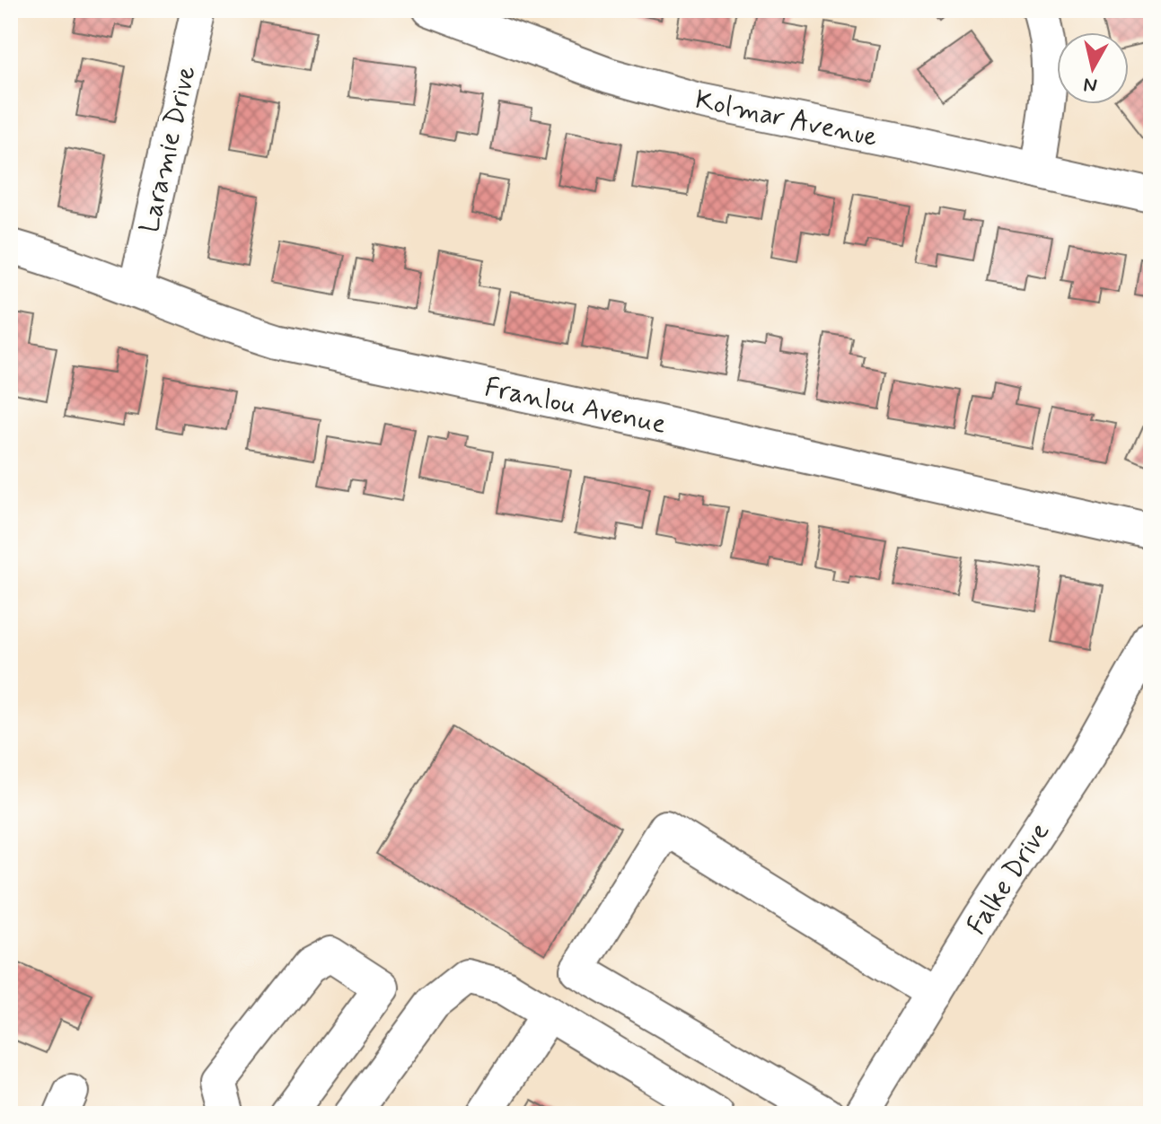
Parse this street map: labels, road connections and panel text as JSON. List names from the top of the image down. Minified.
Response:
{"streets":{"street":["Kolmar Avenue","Laramie Drive","Franlou Avenue","Falke Drive"]},"crossings":[["Laramie Drive","Franlou Avenue"]],"north":"bottom"}
